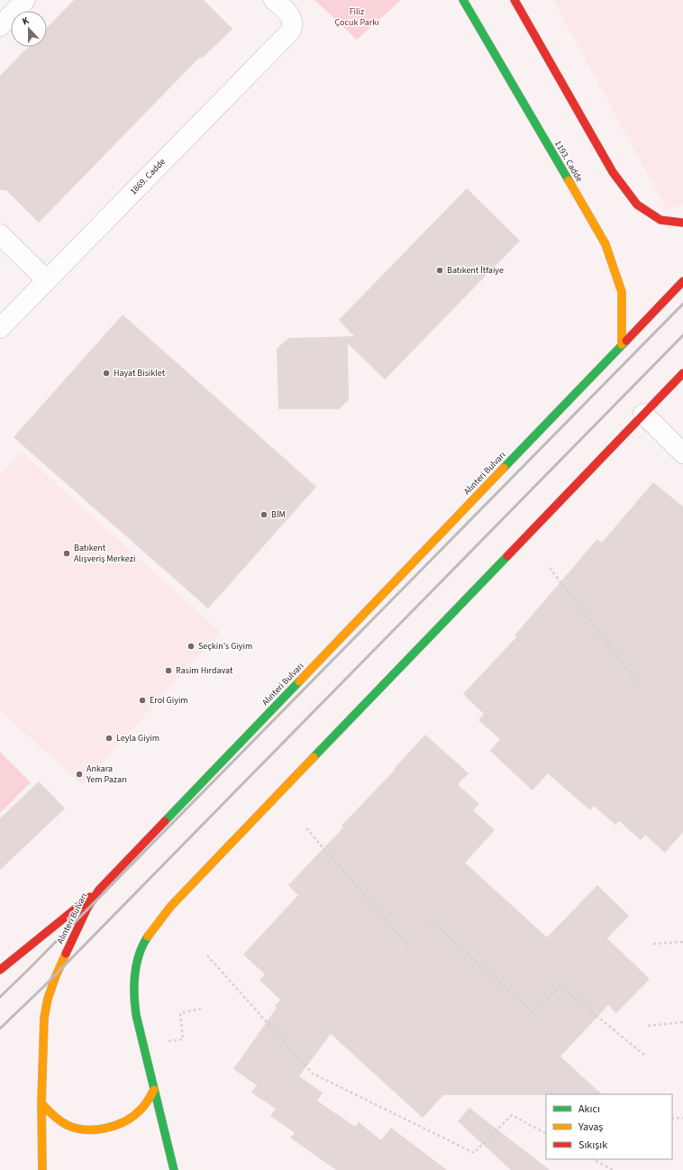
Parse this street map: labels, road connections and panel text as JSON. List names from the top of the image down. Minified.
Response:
{"streets":{"main road":["1193. Cadde","Alınteri Bulvarı"],"street":["1869. Cadde"]},"crossings":[["1193. Cadde","Alınteri Bulvarı"]],"parks":["Filiz Çocuk Parkı"],"places":["Batıkent İtfaiye","Hayat Bisiklet","BİM","Batıkent Alışveriş Merkezi","Seçkin's Giyim","Rasim Hırdavat","Erol Giyim","Leyla Giyim","Ankara Yem Pazarı"],"legend":["Akıcı","Yavaş","Sıkışık"],"north":"top"}
